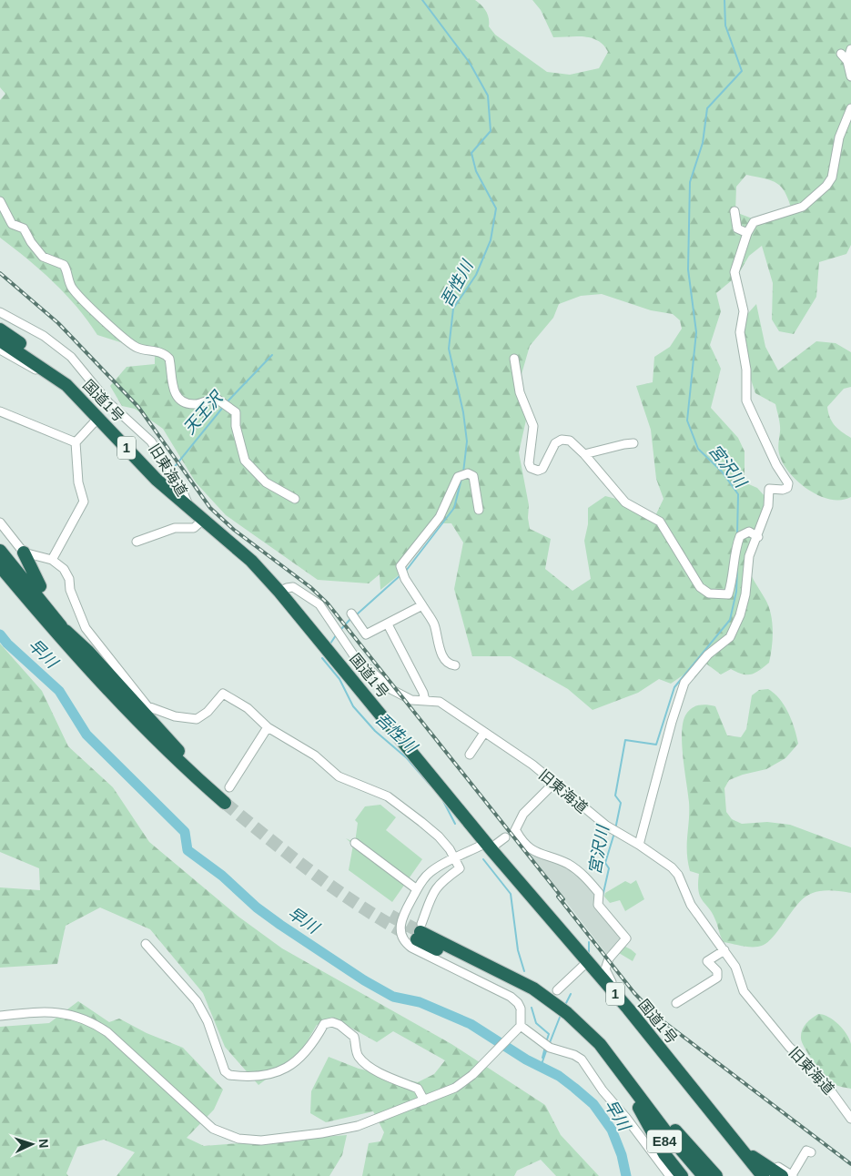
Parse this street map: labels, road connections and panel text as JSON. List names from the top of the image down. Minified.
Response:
{"streets":{"highway":["国道1号","1","E84"],"street":["旧東海道"]},"crossings":[["国道1号","1"],["国道1号","旧東海道"]],"water":["吾性川","天王沢","宮沢川","早川"],"north":"right"}
